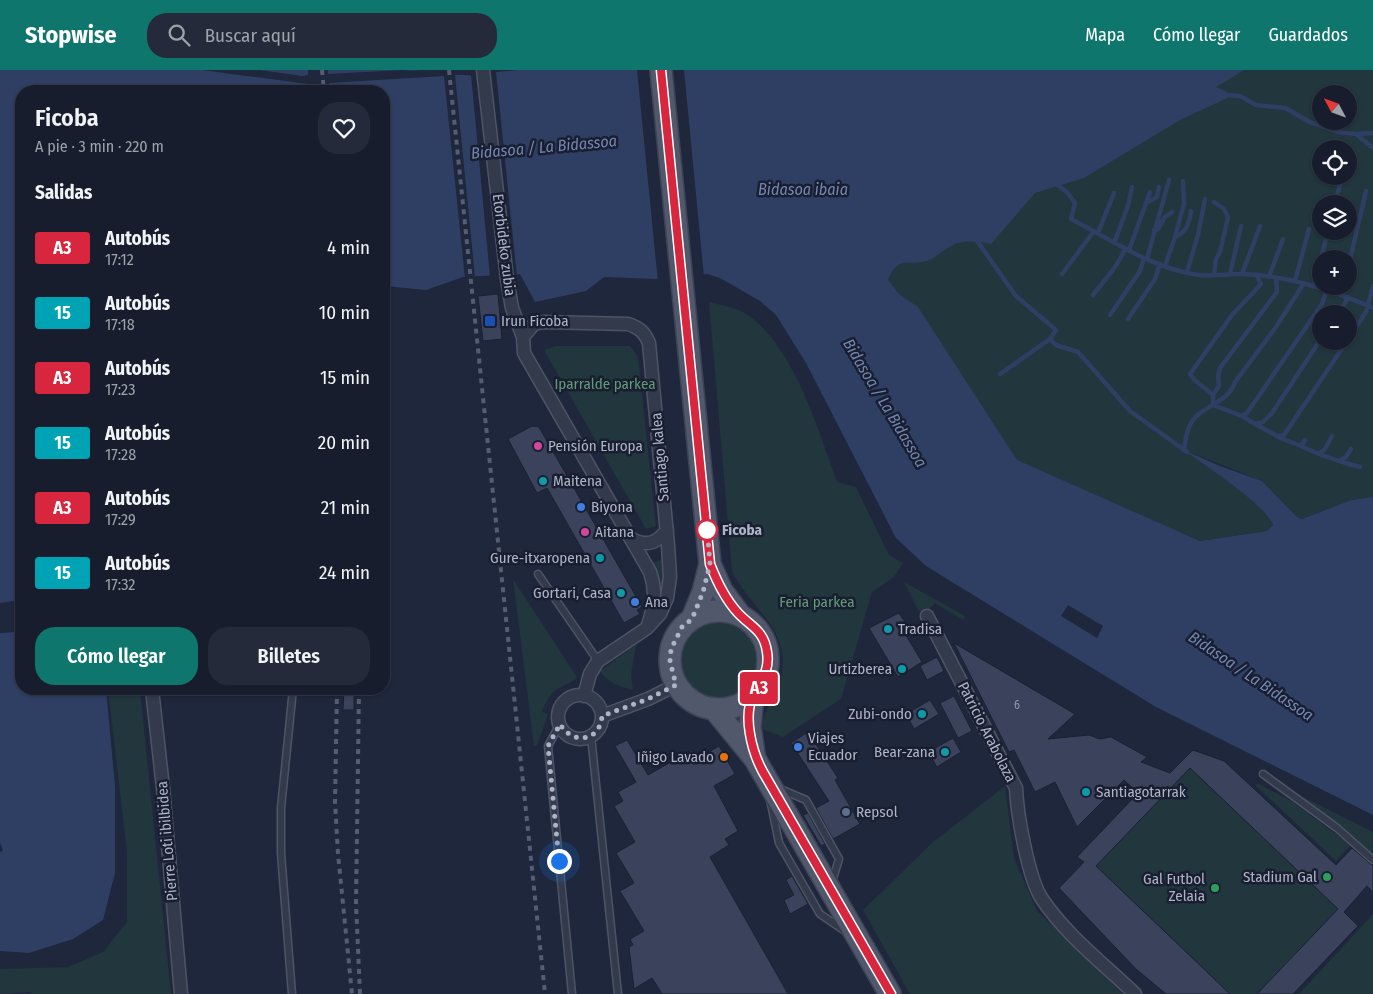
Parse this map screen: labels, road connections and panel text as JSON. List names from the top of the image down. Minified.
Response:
{"streets":{"street":["Etorbideko zubia","Santiago kalea","Patricio Arabolaza","Pierre Loti ibilbidea"]},"crossings":[["Etorbideko zubia","Santiago kalea"]],"water":["Bidasoa / La Bidassoa","Bidasoa ibaia"],"parks":["Iparralde parkea","Feria parkea"],"places":{"transit":["Irun Ficoba"],"other":["Pensión Europa","Maitena","Biyona","Ficoba","Aitana","Gure-itxaropena","Gortari, Casa","Ana","Tradisa","Urtizberea","Zubi-ondo","Viajes Ecuador","Bear-zana","Iñigo Lavado","Santiagotarrak","Repsol","Stadium Gal","Gal Futbol Zelaia"]},"lines":["bus line A3"],"house_numbers":["6"],"north":"top left","page":{"header":"Stopwise","search":"Buscar aquí","nav":["Mapa","Cómo llegar","Guardados"],"on_map":"A3","map_buttons":["+","−"],"heading":[["Ficoba","A pie · 3 min · 220 m"],"Salidas"],"list":[{"mark":"A3","name":"Autobús","note":"17:12","value":"4 min"},{"mark":"15","name":"Autobús","note":"17:18","value":"10 min"},{"mark":"A3","name":"Autobús","note":"17:23","value":"15 min"},{"mark":"15","name":"Autobús","note":"17:28","value":"20 min"},{"mark":"A3","name":"Autobús","note":"17:29","value":"21 min"},{"mark":"15","name":"Autobús","note":"17:32","value":"24 min"}],"buttons":["Cómo llegar","Billetes"]}}
